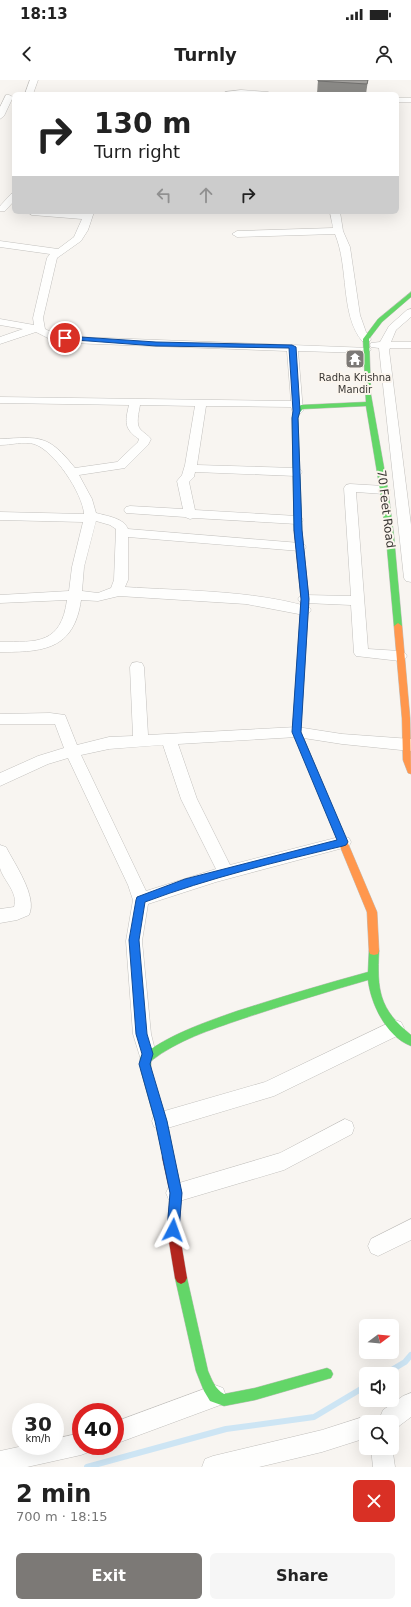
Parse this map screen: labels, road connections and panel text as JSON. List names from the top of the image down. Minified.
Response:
{"streets":{"street":["70 Feet Road"]},"places":{"temple":["Radha Krishna Mandir"]},"north":"right","page":{"status":"18:13","header":"Turnly","turn":["130 m","Turn right"],"speed":"30 km/h","limit":"40","heading":["2 min","700 m · 18:15"],"buttons":["Exit","Share"]}}
